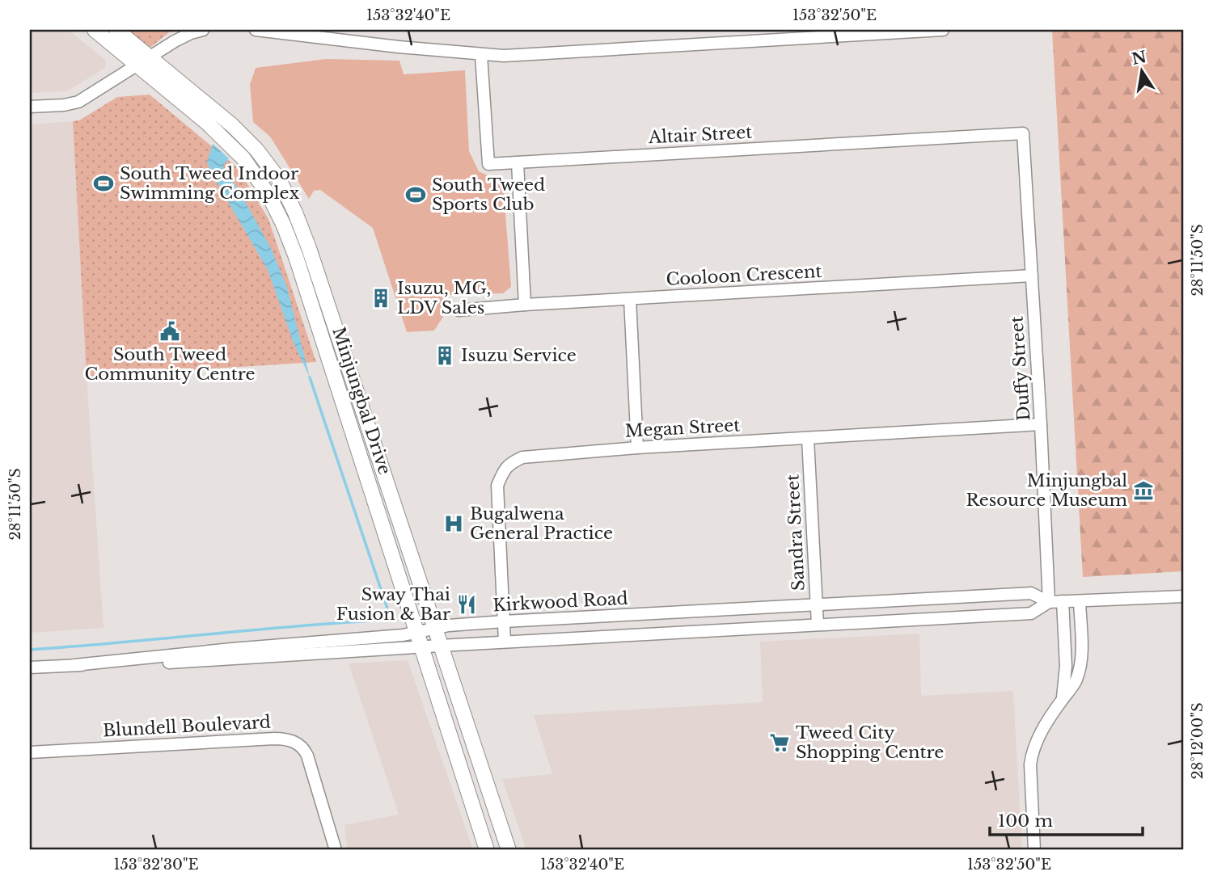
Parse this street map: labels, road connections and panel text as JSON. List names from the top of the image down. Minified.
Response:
{"streets":{"main road":["Minjungbal Drive"],"street":["Altair Street","Cooloon Crescent","Duffy Street","Megan Street","Sandra Street","Kirkwood Road","Blundell Boulevard"]},"crossings":[["Altair Street","Duffy Street"],["Cooloon Crescent","Duffy Street"],["Duffy Street","Megan Street"],["Duffy Street","Kirkwood Road"],["Minjungbal Drive","Kirkwood Road"],["Megan Street","Sandra Street"],["Megan Street","Kirkwood Road"],["Sandra Street","Kirkwood Road"]],"places":{"sports":["South Tweed Indoor Swimming Complex","South Tweed Sports Club"],"building":["Isuzu, MG, LDV Sales","Isuzu Service"],"public building":["South Tweed Community Centre"],"museum":["Minjungbal Resource Museum"],"hospital":["Bugalwena General Practice"],"restaurant":["Sway Thai Fusion & Bar"],"supermarket":["Tweed City Shopping Centre"]},"scale_bar":"100 m","north":"top","coordinates":["153°32'40\"E","153°32'50\"E","28°11'50\"S","28°12'00\"S","153°32'30\"E"]}
